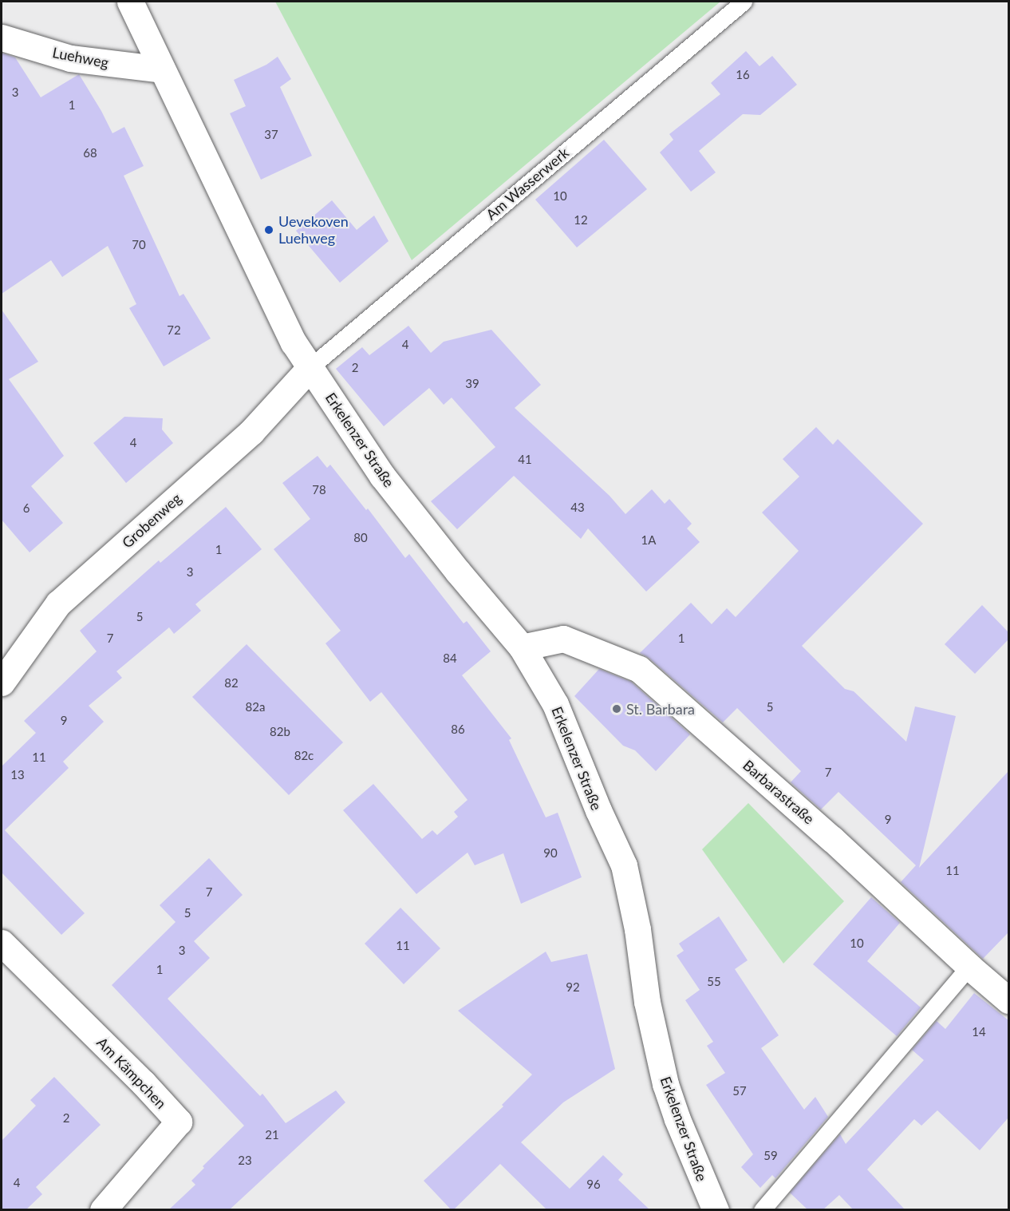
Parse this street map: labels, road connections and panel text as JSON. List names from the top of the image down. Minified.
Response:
{"streets":{"street":["Luehweg","Erkelenzer Straße","Grobenweg","Barbarastraße","Am Kämpchen"],"lane":["Am Wasserwerk"]},"crossings":[["Luehweg","Erkelenzer Straße"],["Am Wasserwerk","Erkelenzer Straße"],["Am Wasserwerk","Grobenweg"],["Erkelenzer Straße","Grobenweg"],["Erkelenzer Straße","Barbarastraße"]],"places":["Uevekoven Luehweg","St. Barbara"],"house_numbers":["16","3","1","37","68","10","12","70","72","4","2","39","4","41","78","43","6","80","1A","1","3","5","7","1","84","82","82a","5","9","86","82b","82c","11","7","13","9","90","11","7","5","10","11","3","1","55","92","14","57","2","21","59","23","4","96"]}
